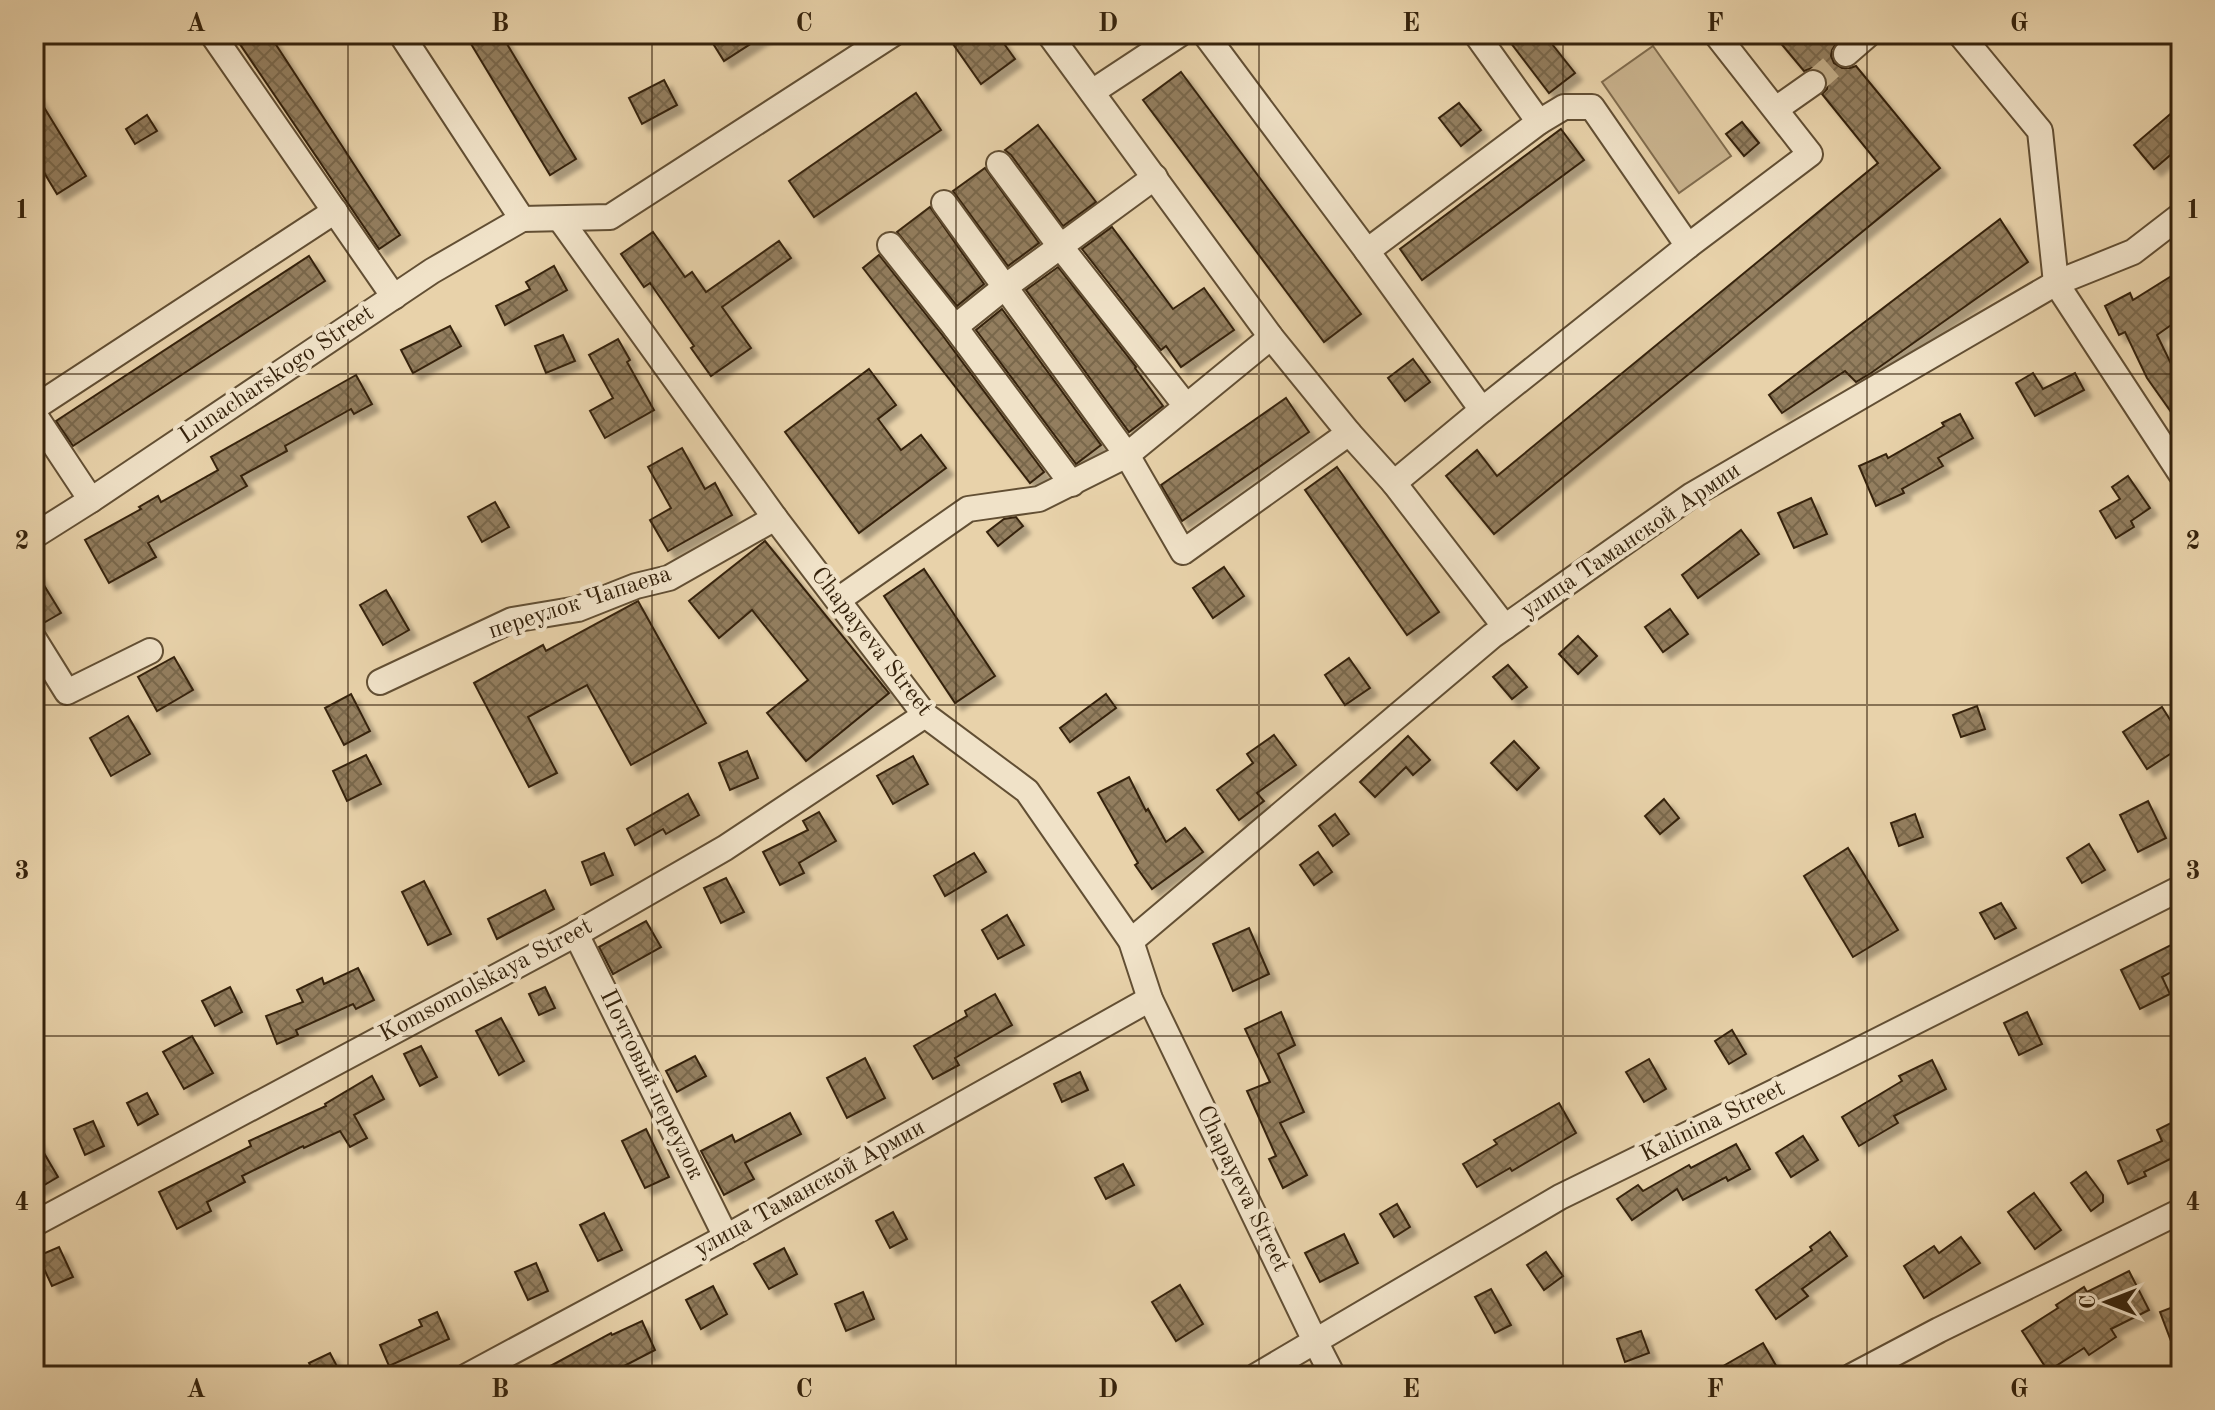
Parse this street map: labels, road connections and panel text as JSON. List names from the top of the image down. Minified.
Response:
{"streets":{"street":["Lunacharskogo Street","улица Таманской Армии","переулок Чапаева","Chapayeva Street","Komsomolskaya Street","Почтовый переулок","Kalinina Street"]},"crossings":[["улица Таманской Армии","Chapayeva Street"],["улица Таманской Армии","Почтовый переулок"],["переулок Чапаева","Chapayeva Street"],["Chapayeva Street","Komsomolskaya Street"],["Chapayeva Street","Kalinina Street"],["Komsomolskaya Street","Почтовый переулок"]],"north":"left","grid":{"columns":["A","B","C","D","E","F","G"],"rows":["1","2","3","4"]}}
